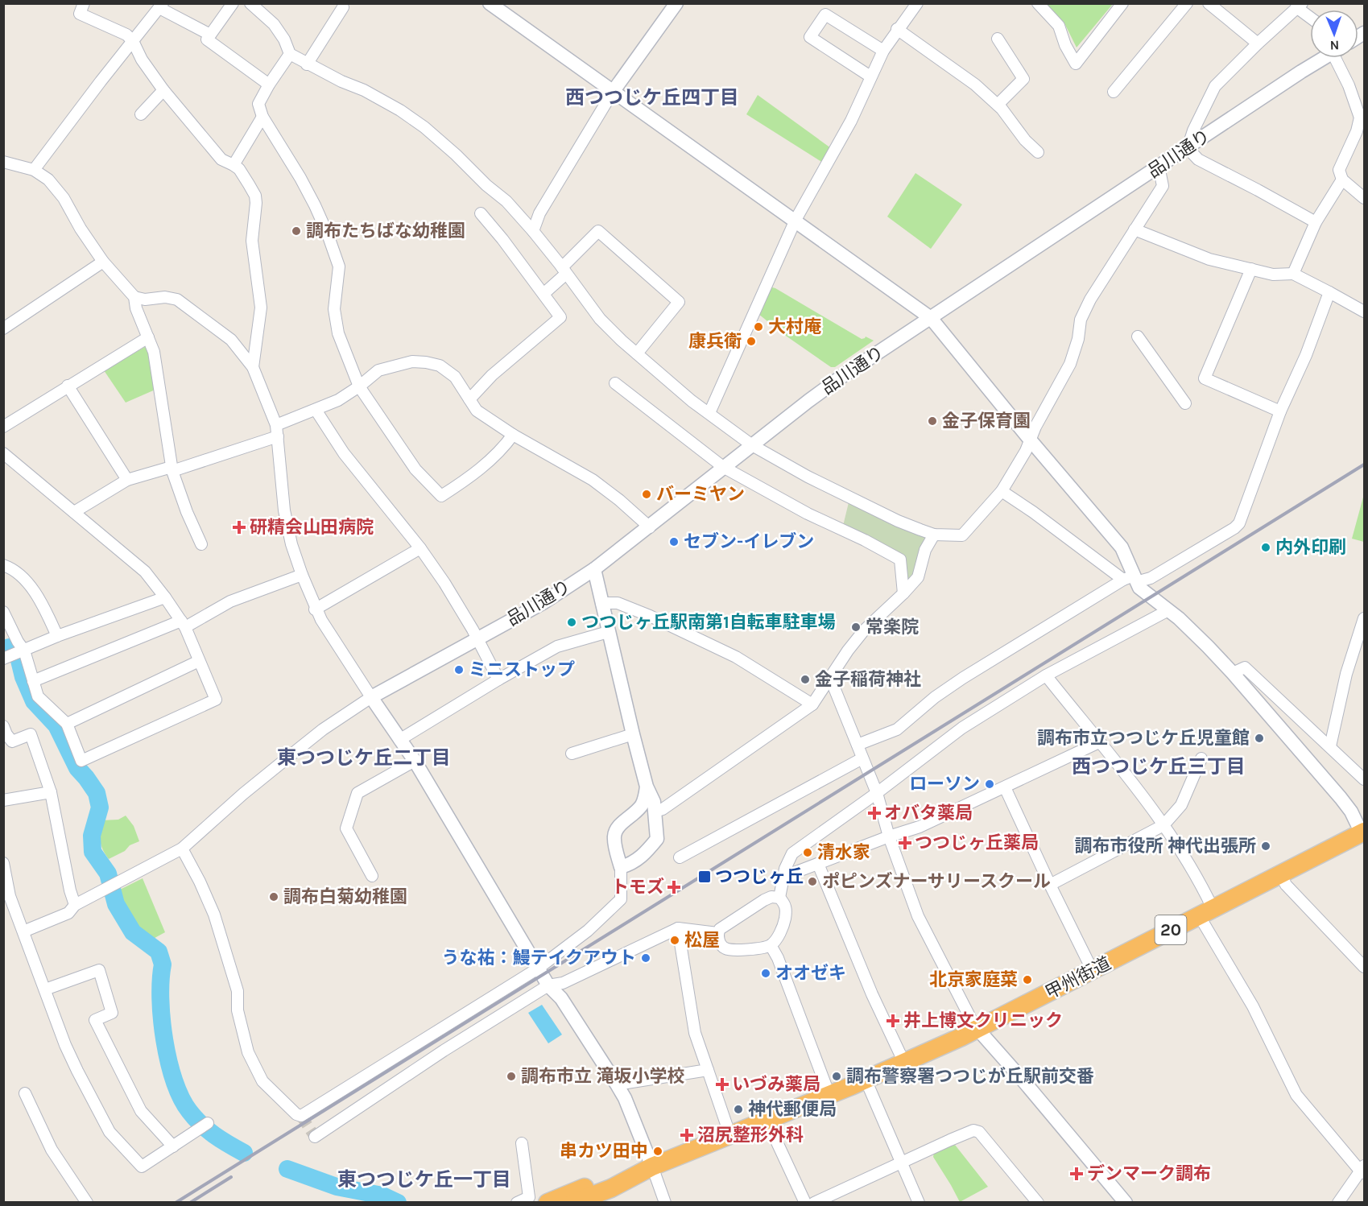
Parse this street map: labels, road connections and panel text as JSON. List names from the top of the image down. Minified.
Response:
{"streets":{"highway":["20","甲州街道"],"street":["品川通り"]},"districts":["西つつじケ丘四丁目","東つつじケ丘二丁目","西つつじケ丘三丁目","東つつじケ丘一丁目"],"places":{"other":["調布たちばな幼稚園","大村庵","康兵衛","金子保育園","バーミヤン","セブン-イレブン","内外印刷","つつじヶ丘駅南第1自転車駐車場","常楽院","ミニストップ","金子稲荷神社","調布市立つつじケ丘児童館","ローソン","調布市役所 神代出張所","清水家","ポピンズナーサリースクール","調布白菊幼稚園","松屋","うな祐：鰻テイクアウト","オオゼキ","北京家庭菜","調布市立 滝坂小学校","調布警察署つつじが丘駅前交番","神代郵便局","串カツ田中"],"health":["研精会山田病院","オバタ薬局","つつじヶ丘薬局","トモズ","井上博文クリニック","いづみ薬局","沼尻整形外科","デンマーク調布"],"transit":["つつじヶ丘"]},"north":"bottom"}
